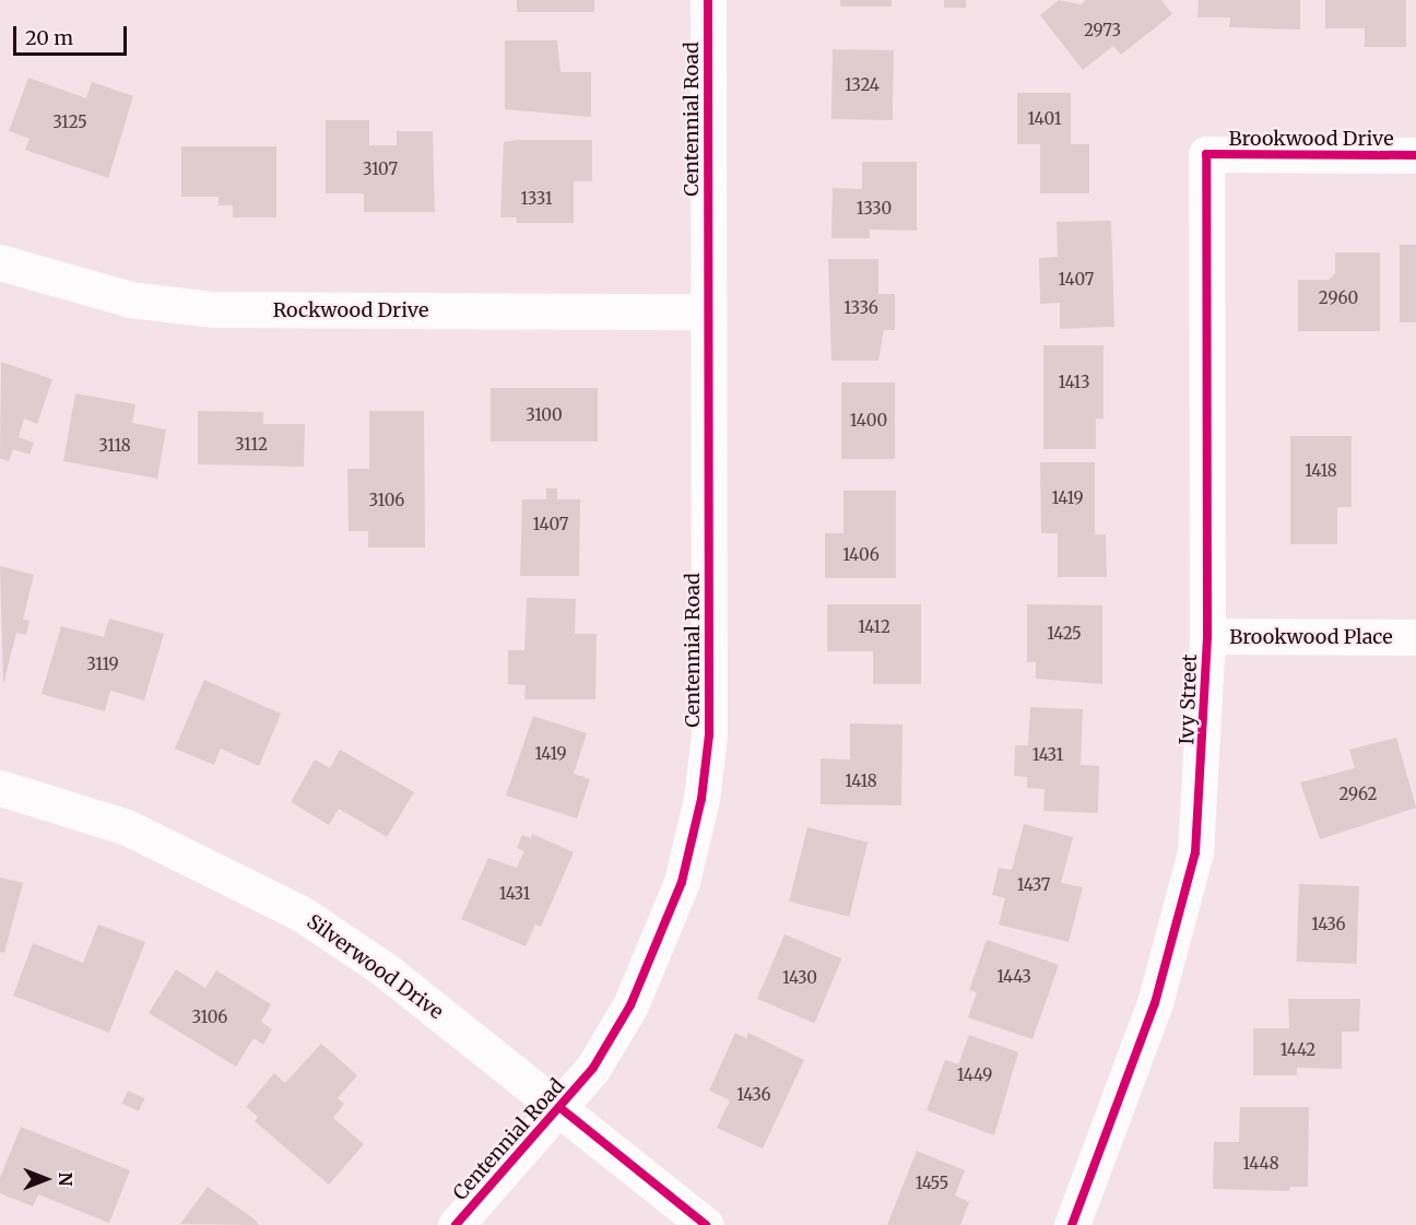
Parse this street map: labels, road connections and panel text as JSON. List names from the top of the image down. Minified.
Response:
{"streets":{"street":["Centennial Road","Brookwood Drive","Rockwood Drive","Brookwood Place","Ivy Street","Silverwood Drive"]},"crossings":[["Centennial Road","Rockwood Drive"],["Centennial Road","Silverwood Drive"],["Brookwood Drive","Ivy Street"],["Brookwood Place","Ivy Street"]],"house_numbers":["2973","1324","1401","3125","3107","1331","1330","1407","2960","1336","1413","3100","1400","3112","3118","1418","1419","3106","1407","1406","1412","1425","3119","1419","1431","1418","2962","1437","1431","1436","1443","1430","3106","1442","1449","1436","1448","1455"],"scale_bar":"20 m","north":"right"}
